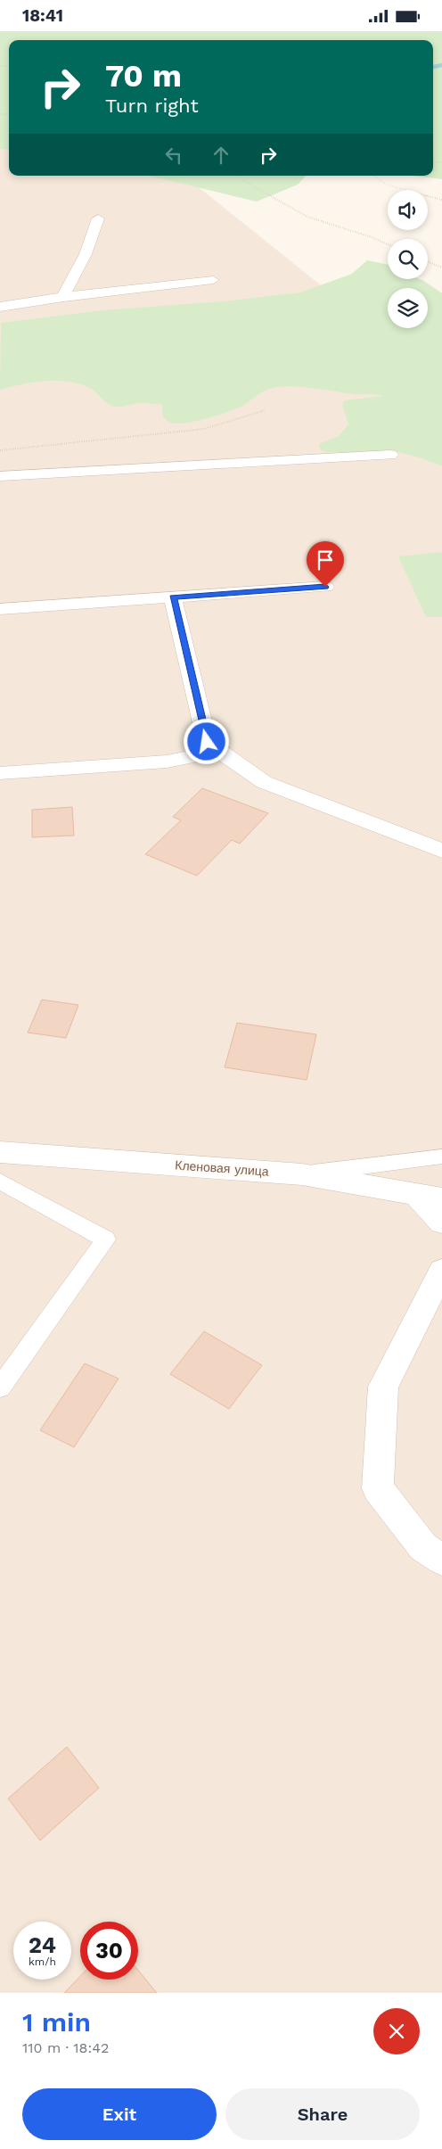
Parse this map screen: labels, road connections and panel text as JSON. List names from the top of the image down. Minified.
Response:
{"streets":{"street":["Кленовая улица"]},"page":{"status":"18:41","turn":["70 m","Turn right"],"speed":"24 km/h","limit":"30","heading":["1 min","110 m · 18:42"],"buttons":["Exit","Share"]}}
